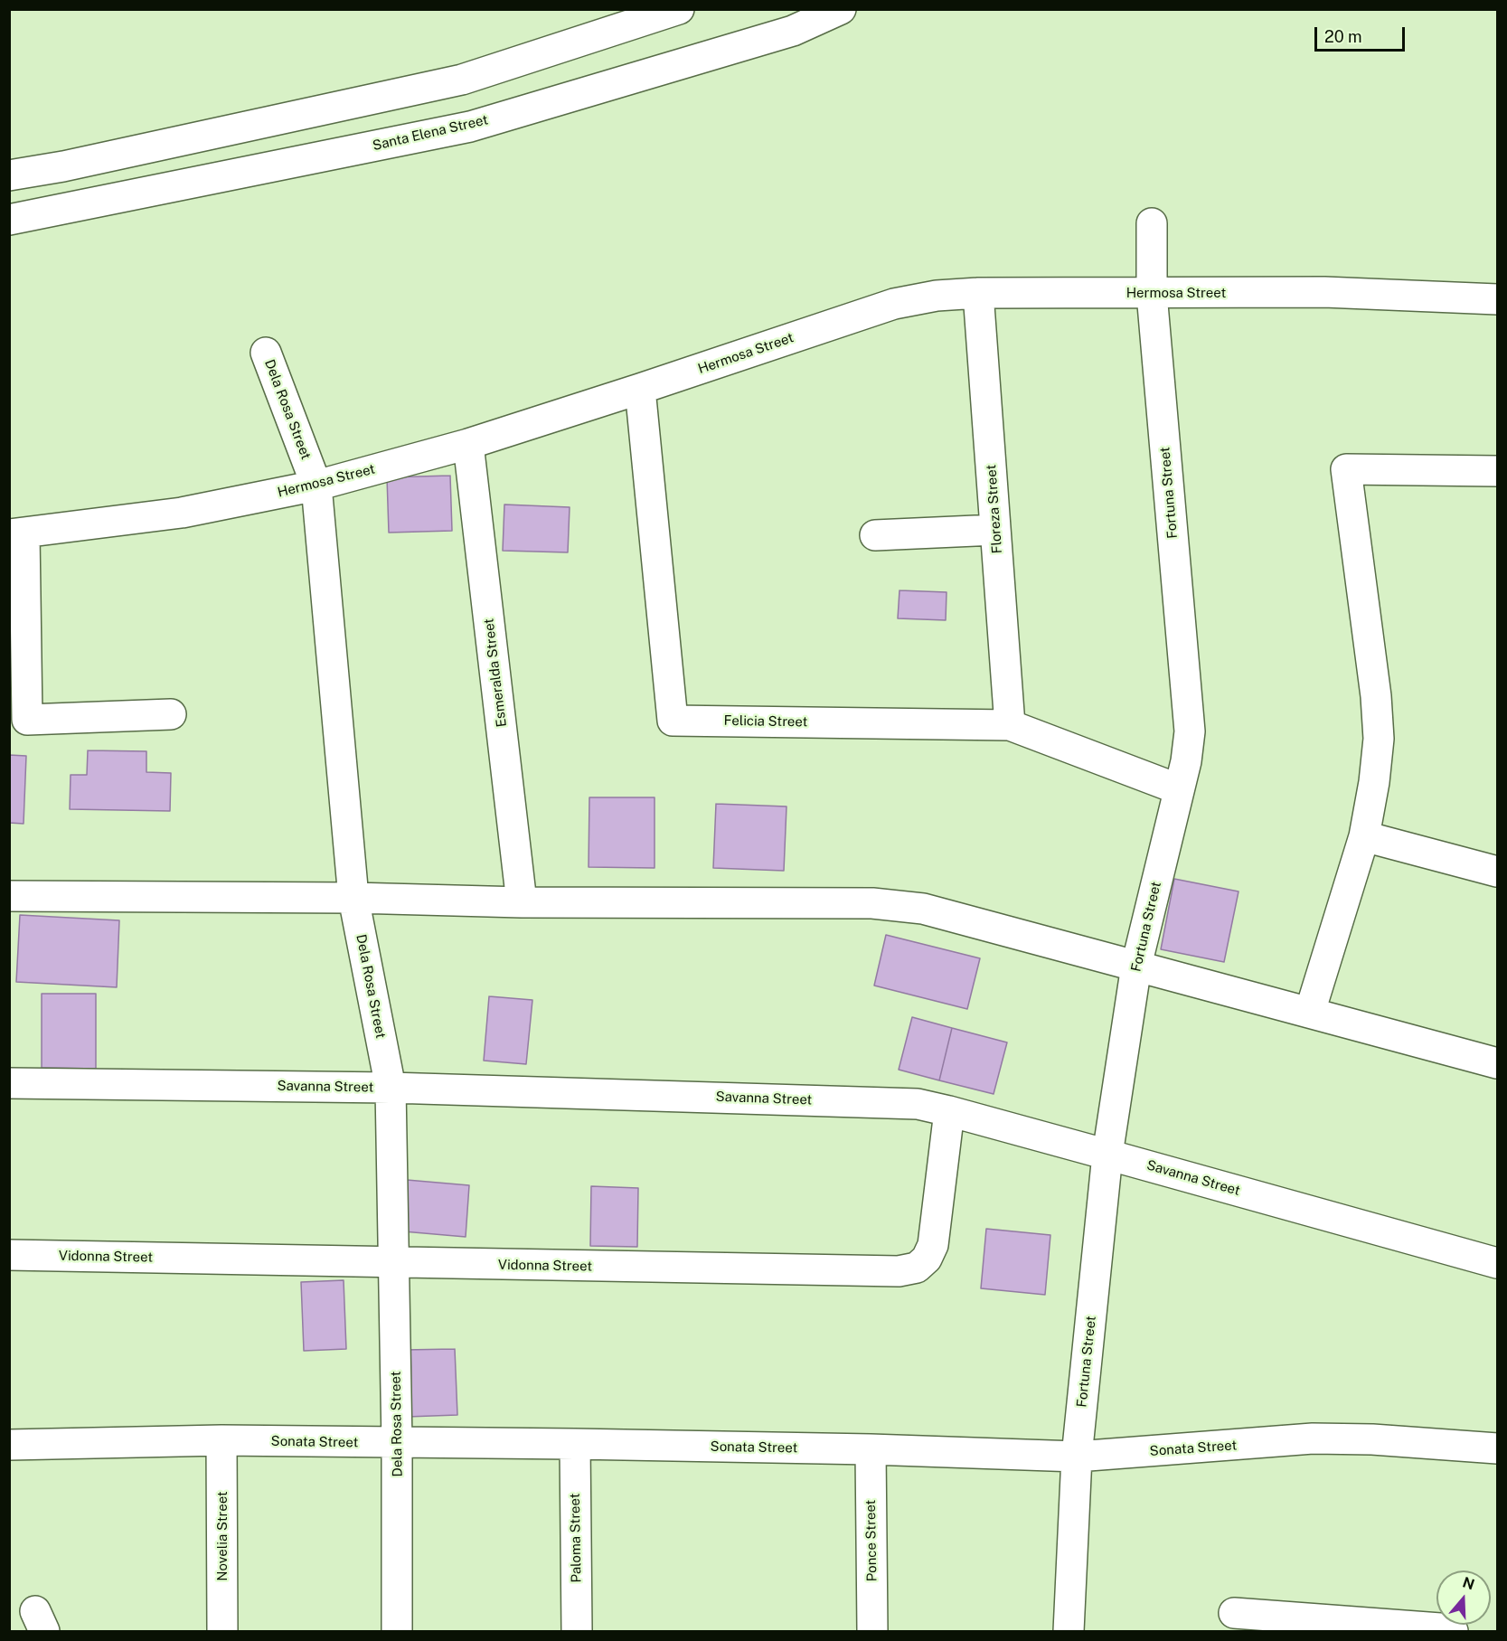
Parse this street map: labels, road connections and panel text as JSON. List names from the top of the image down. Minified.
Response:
{"streets":{"street":["Santa Elena Street","Hermosa Street","Dela Rosa Street","Fortuna Street","Floreza Street","Esmeralda Street","Felicia Street","Savanna Street","Vidonna Street","Sonata Street","Novelia Street","Paloma Street","Ponce Street"]},"crossings":[["Hermosa Street","Dela Rosa Street"],["Hermosa Street","Fortuna Street"],["Hermosa Street","Floreza Street"],["Hermosa Street","Esmeralda Street"],["Hermosa Street","Felicia Street"],["Dela Rosa Street","Savanna Street"],["Dela Rosa Street","Vidonna Street"],["Dela Rosa Street","Sonata Street"],["Fortuna Street","Felicia Street"],["Fortuna Street","Savanna Street"],["Fortuna Street","Sonata Street"],["Floreza Street","Felicia Street"],["Savanna Street","Vidonna Street"],["Sonata Street","Novelia Street"],["Sonata Street","Paloma Street"],["Sonata Street","Ponce Street"]],"scale_bar":"20 m","north":"top"}
